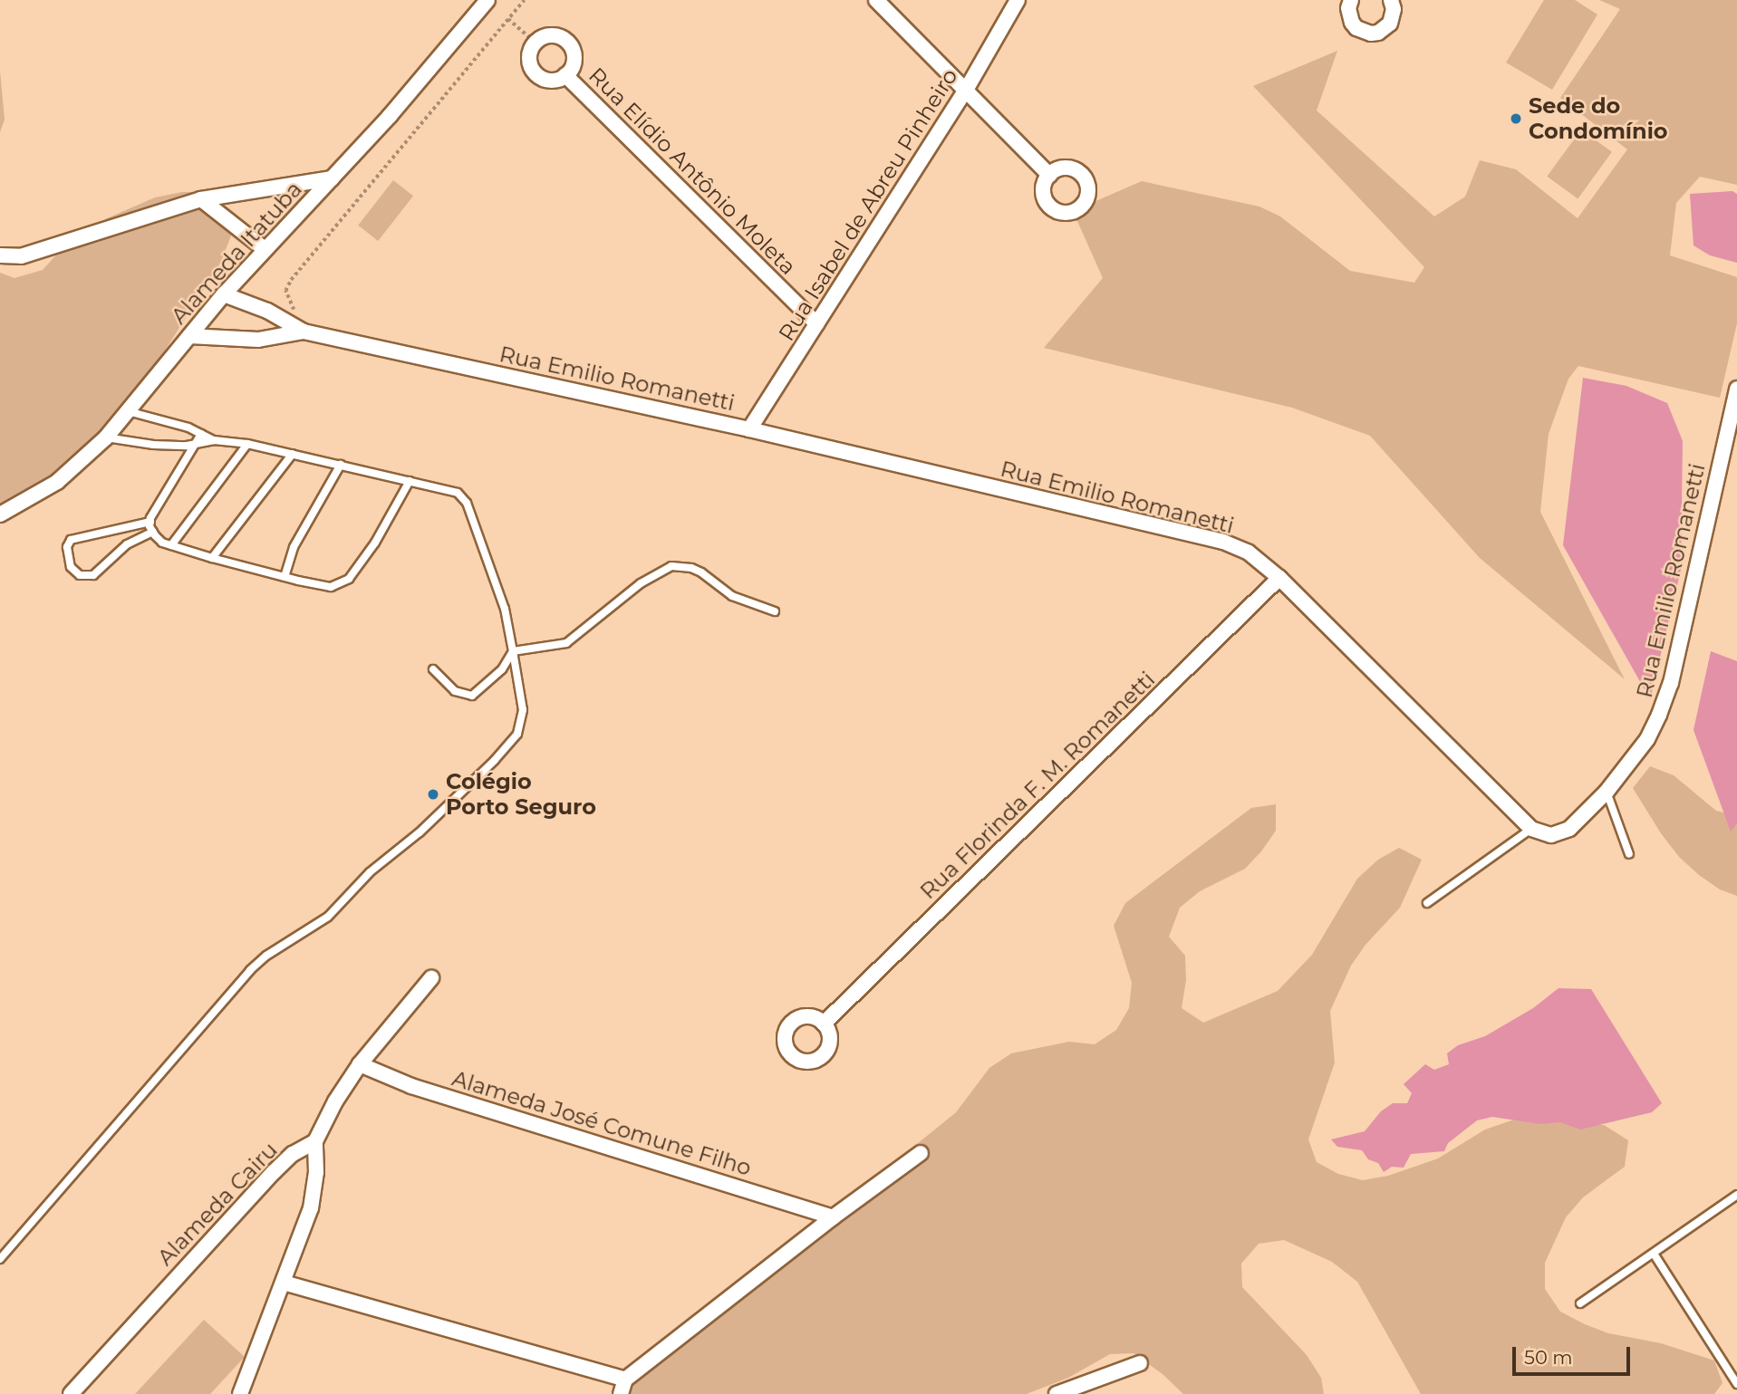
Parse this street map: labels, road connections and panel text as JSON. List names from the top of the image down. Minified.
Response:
{"streets":{"street":["Rua Elídio Antônio Moleta","Rua Isabel de Abreu Pinheiro","Alameda Itatuba","Rua Emilio Romanetti","Rua Florinda F. M. Romanetti","Alameda José Comune Filho","Alameda Cairu"]},"crossings":[["Rua Elídio Antônio Moleta","Rua Isabel de Abreu Pinheiro"],["Rua Isabel de Abreu Pinheiro","Rua Emilio Romanetti"],["Alameda Itatuba","Rua Emilio Romanetti"],["Rua Emilio Romanetti","Rua Florinda F. M. Romanetti"]],"places":["Sede do Condomínio","Colégio Porto Seguro"],"scale_bar":"50 m"}
